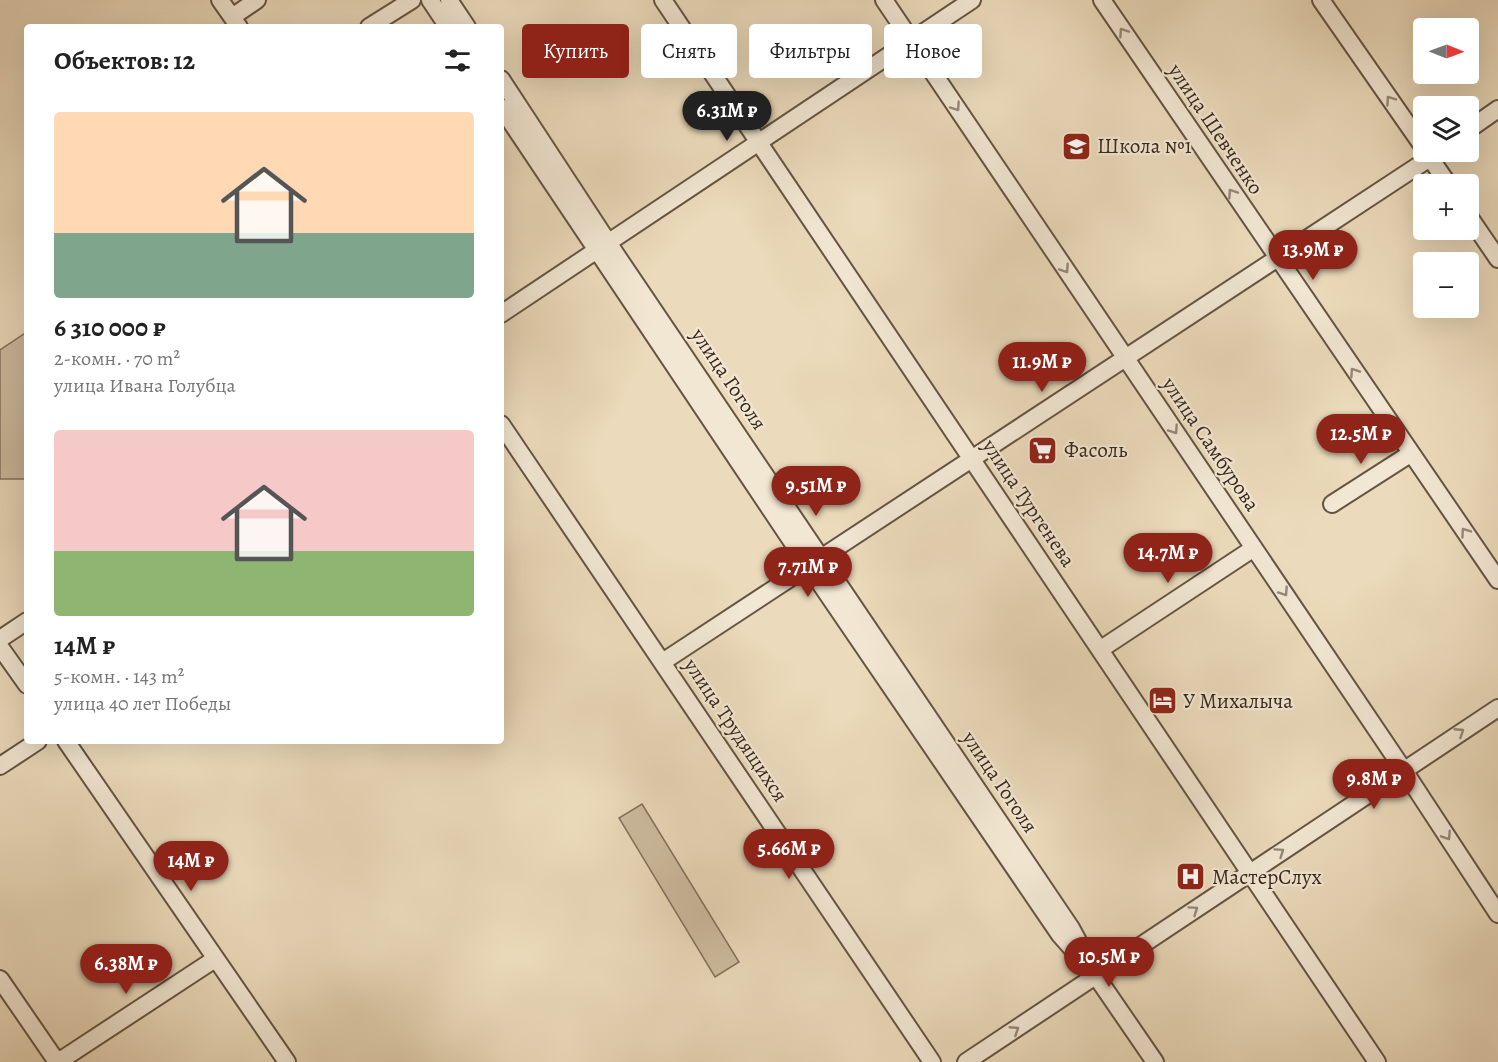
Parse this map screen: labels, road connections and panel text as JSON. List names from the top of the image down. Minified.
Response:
{"streets":{"street":["улица Шевченко","улица Гоголя","улица Самбурова","улица Тургенева","улица Трудящихся"]},"one_way":["улица Шевченко","улица Самбурова"],"places":{"school or university":["Школа №1"],"supermarket":["Фасоль"],"hotel":["У Михалыча"],"hospital":["МастерСлух"]},"north":"right","page":{"map_buttons":["+","−"],"chip":["Купить","Снять","Фильтры","Новое"],"heading":"Объектов: 12","price":["6.31M ₽","13.9M ₽","11.9M ₽","12.5M ₽","9.51M ₽","14.7M ₽","7.71M ₽","9.8M ₽","5.66M ₽","14M ₽","10.5M ₽","6.38M ₽"],"list":[{"name":"6 310 000 ₽","note":"2-комн. · 70 m² · улица Ивана Голубца"},{"name":"14M ₽","note":"5-комн. · 143 m² · улица 40 лет Победы"}]}}
